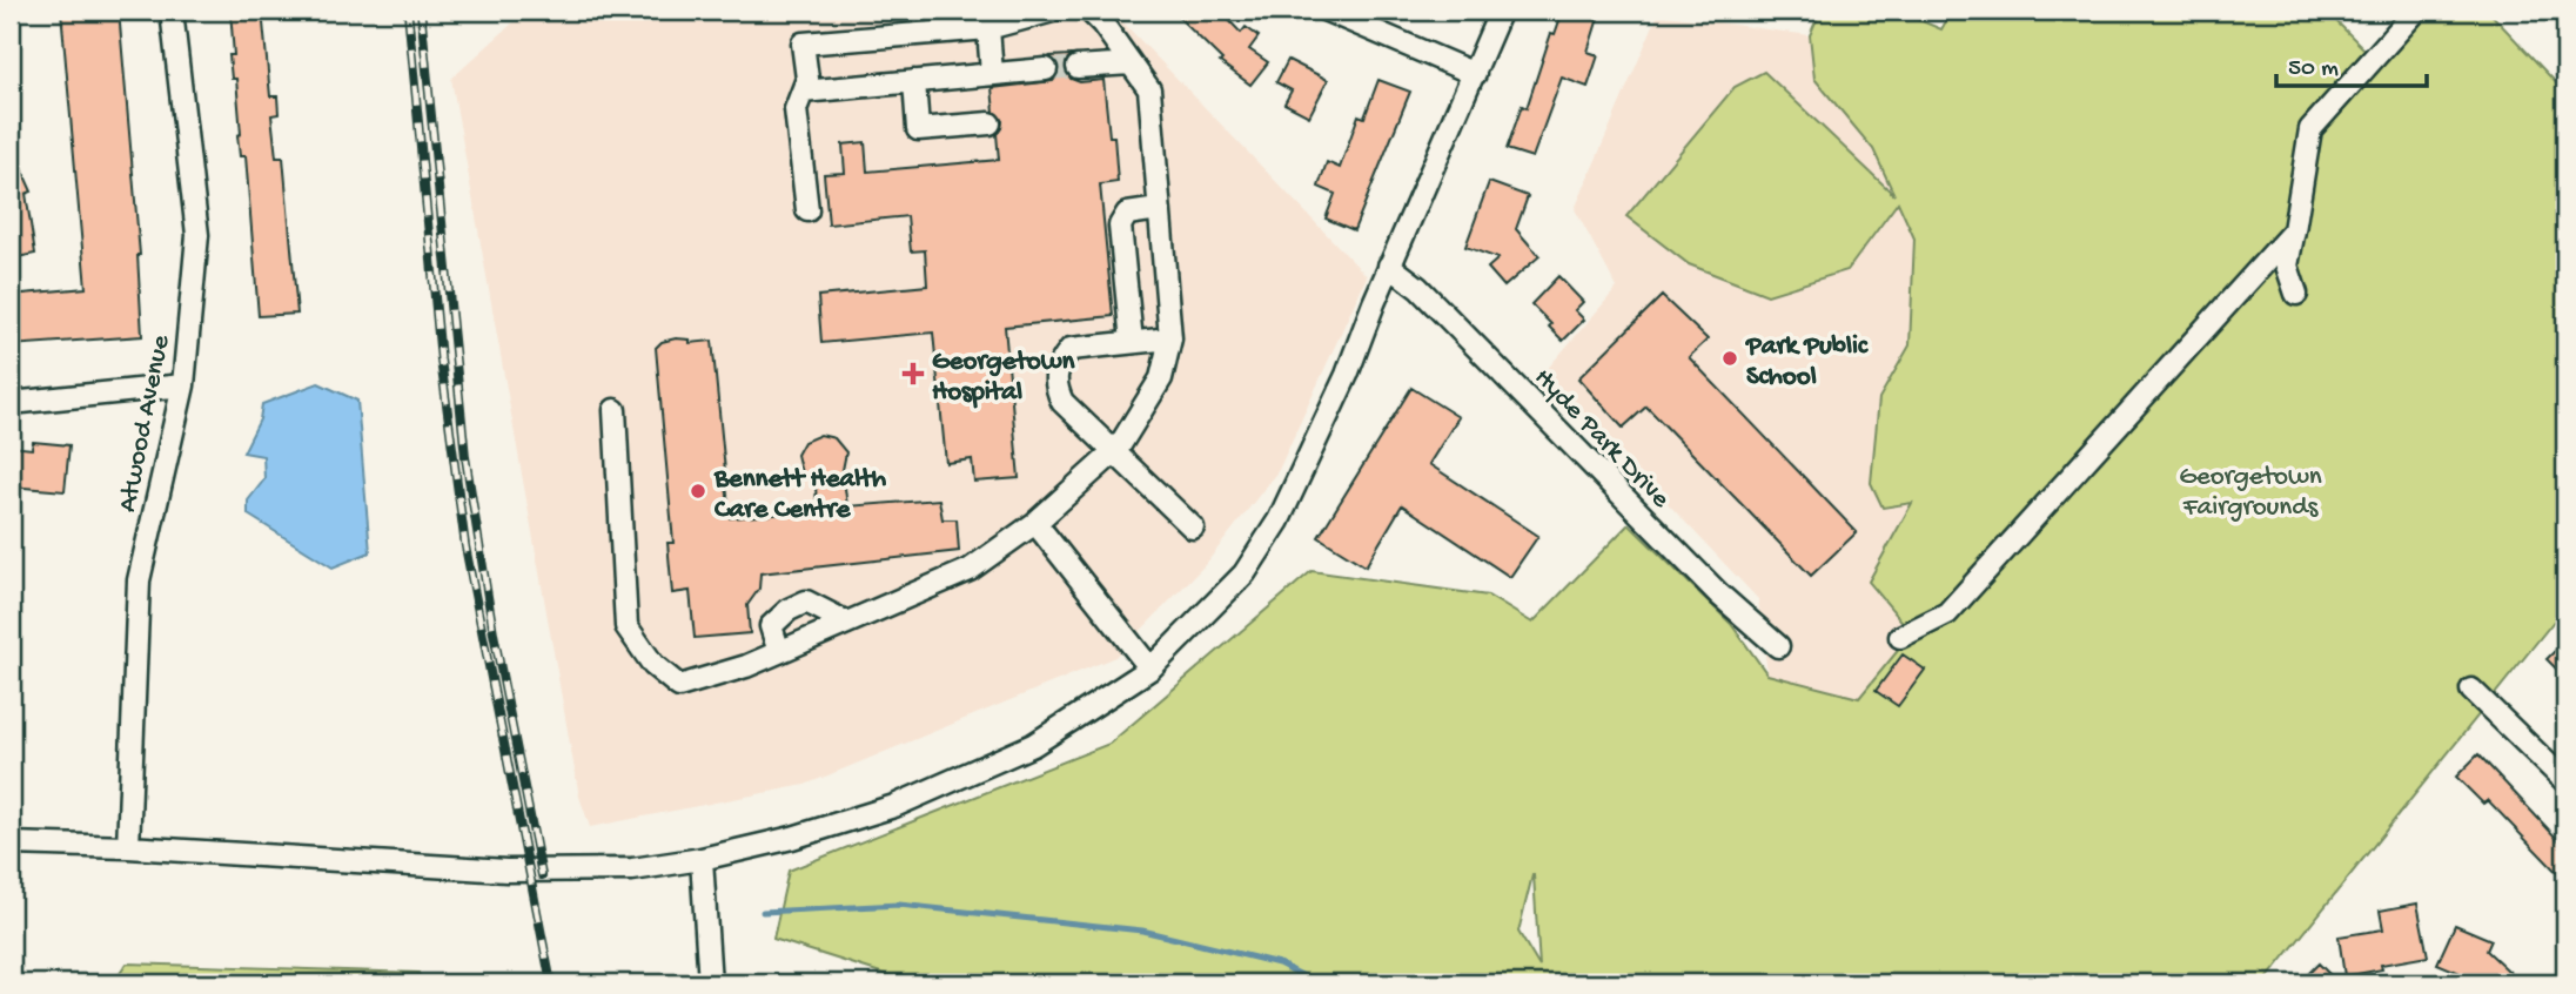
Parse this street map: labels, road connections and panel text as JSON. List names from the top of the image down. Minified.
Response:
{"streets":{"street":["Atwood Avenue","Hyde Park Drive"]},"parks":["Georgetown Fairgrounds"],"places":{"other":["Park Public School","Bennett Health Care Centre"],"health":["Georgetown Hospital"]},"scale_bar":"50 m"}
